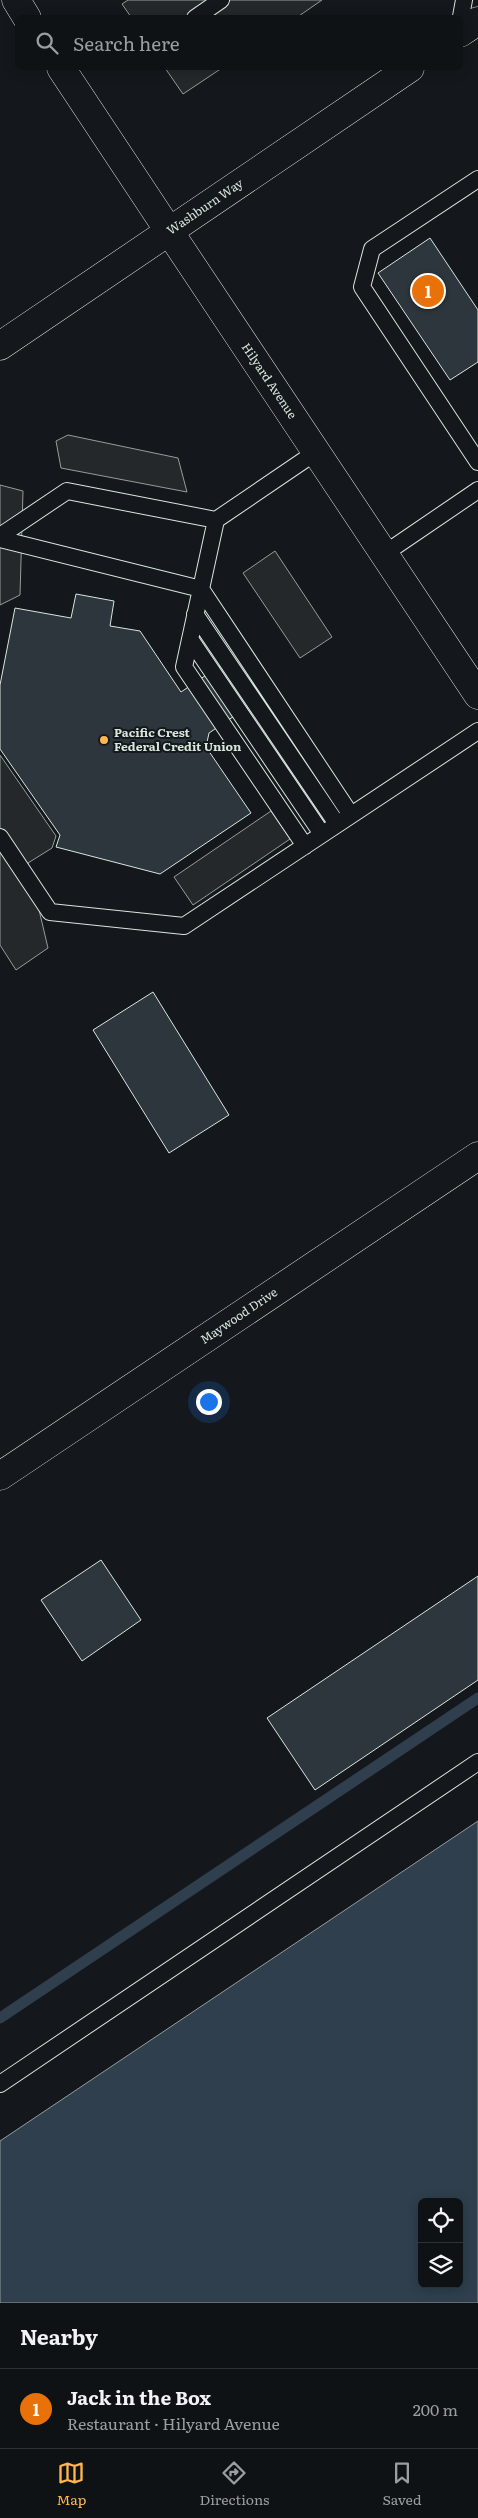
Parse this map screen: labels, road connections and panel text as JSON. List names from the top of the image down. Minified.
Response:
{"streets":{"street":["Washburn Way","Hilyard Avenue","Maywood Drive"]},"crossings":[["Washburn Way","Hilyard Avenue"]],"places":["Pacific Crest Federal Credit Union"],"page":{"search":"Search here","pins":"1","heading":"Nearby","list":[{"mark":"1","name":"Jack in the Box","note":"Restaurant · Hilyard Avenue","value":"200 m"}],"nav":["Map","Directions","Saved"]}}
